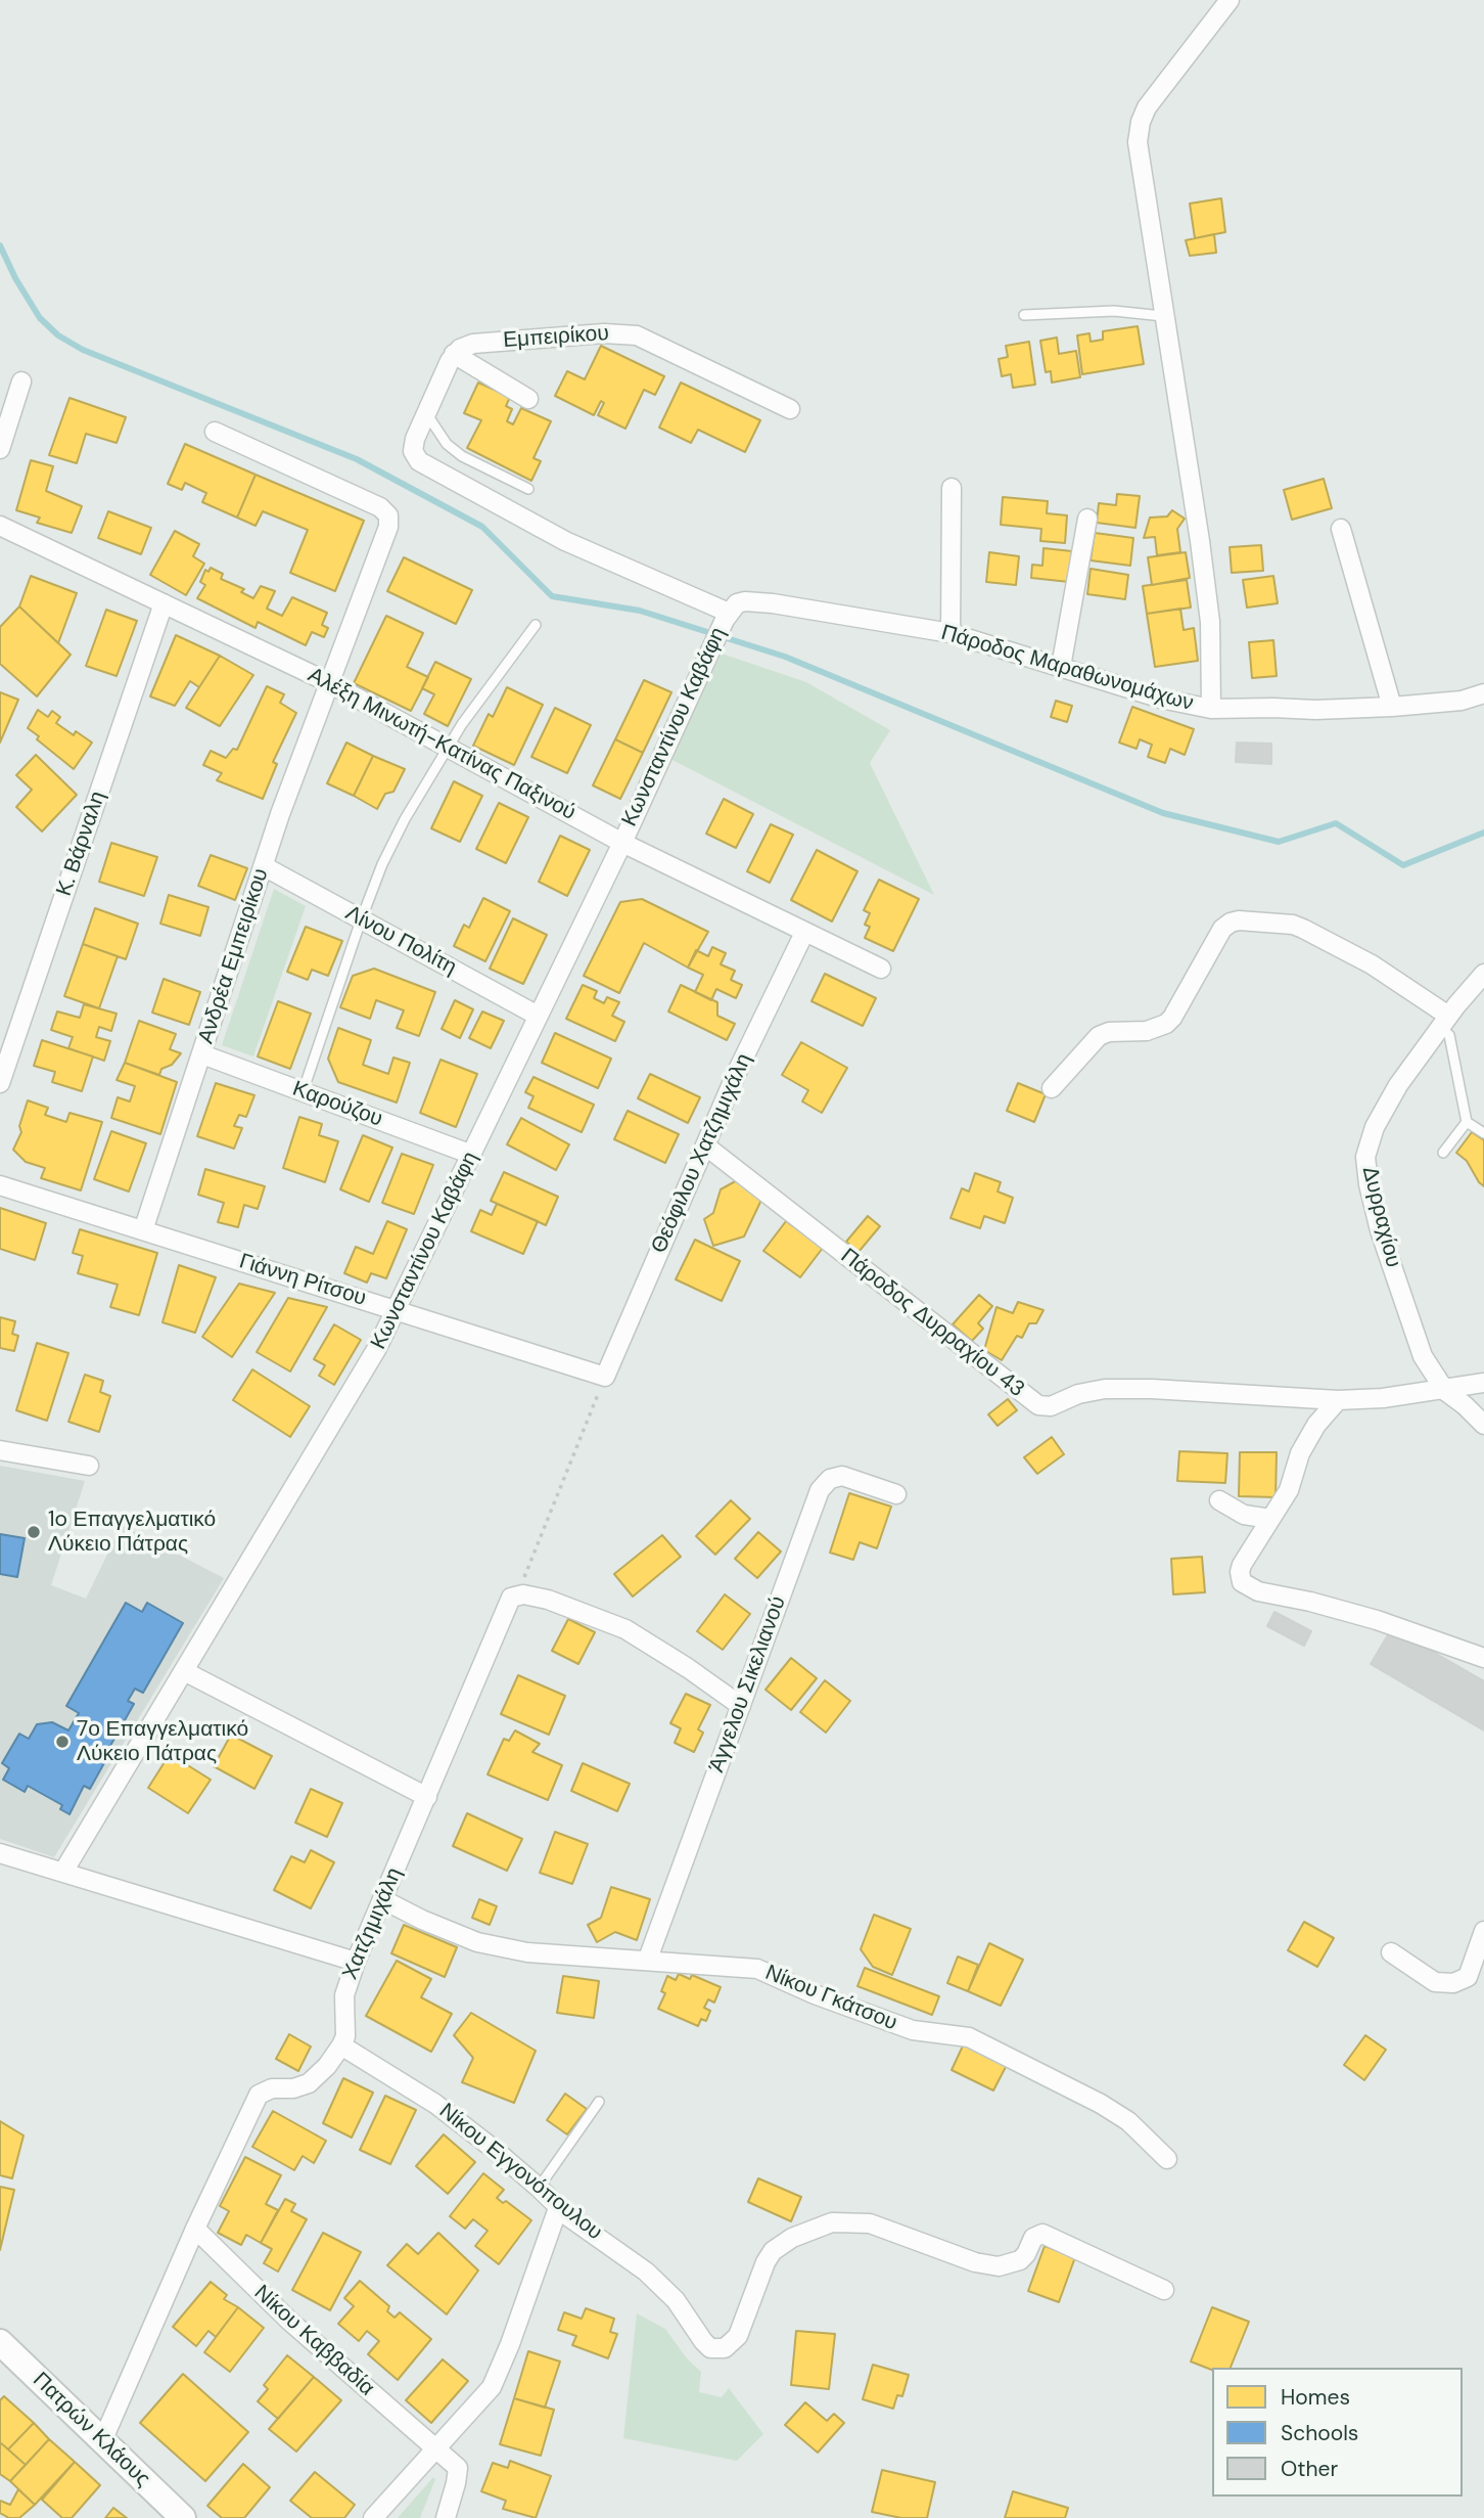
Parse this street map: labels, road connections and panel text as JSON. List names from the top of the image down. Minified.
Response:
{"streets":{"main road":["Πατρών Κλάους"],"street":["Εμπειρίκου","Πάροδος Μαραθωνομάχων","Κωνσταντίνου Καβάφη","Αλέξη Μινωτή-Κατίνας Παξινού","Κ. Βάρναλη","Λίνου Πολίτη","Ανδρέα Εμπειρίκου","Καρούζου","Θεόφιλου Χατζημιχάλη","Δυρραχίου","Γιάννη Ρίτσου","Πάροδος Δυρραχίου 43","Άγγελου Σικελιανού","Χατζημιχάλη","Νίκου Γκάτσου","Νίκου Εγγονόπουλου","Νίκου Καββαδία"]},"crossings":[["Πάροδος Μαραθωνομάχων","Κωνσταντίνου Καβάφη"],["Κωνσταντίνου Καβάφη","Αλέξη Μινωτή-Κατίνας Παξινού"],["Κωνσταντίνου Καβάφη","Λίνου Πολίτη"],["Κωνσταντίνου Καβάφη","Καρούζου"],["Κωνσταντίνου Καβάφη","Γιάννη Ρίτσου"],["Αλέξη Μινωτή-Κατίνας Παξινού","Κ. Βάρναλη"],["Αλέξη Μινωτή-Κατίνας Παξινού","Ανδρέα Εμπειρίκου"],["Αλέξη Μινωτή-Κατίνας Παξινού","Θεόφιλου Χατζημιχάλη"],["Λίνου Πολίτη","Ανδρέα Εμπειρίκου"],["Ανδρέα Εμπειρίκου","Καρούζου"],["Ανδρέα Εμπειρίκου","Γιάννη Ρίτσου"],["Θεόφιλου Χατζημιχάλη","Γιάννη Ρίτσου"],["Θεόφιλου Χατζημιχάλη","Πάροδος Δυρραχίου 43"],["Δυρραχίου","Πάροδος Δυρραχίου 43"],["Άγγελου Σικελιανού","Νίκου Γκάτσου"],["Χατζημιχάλη","Νίκου Γκάτσου"],["Χατζημιχάλη","Νίκου Εγγονόπουλου"]],"places":["1o Επαγγελματικό Λύκειο Πάτρας","7ο Επαγγελματικό Λύκειο Πάτρας"],"legend":["Homes","Schools","Other"]}
